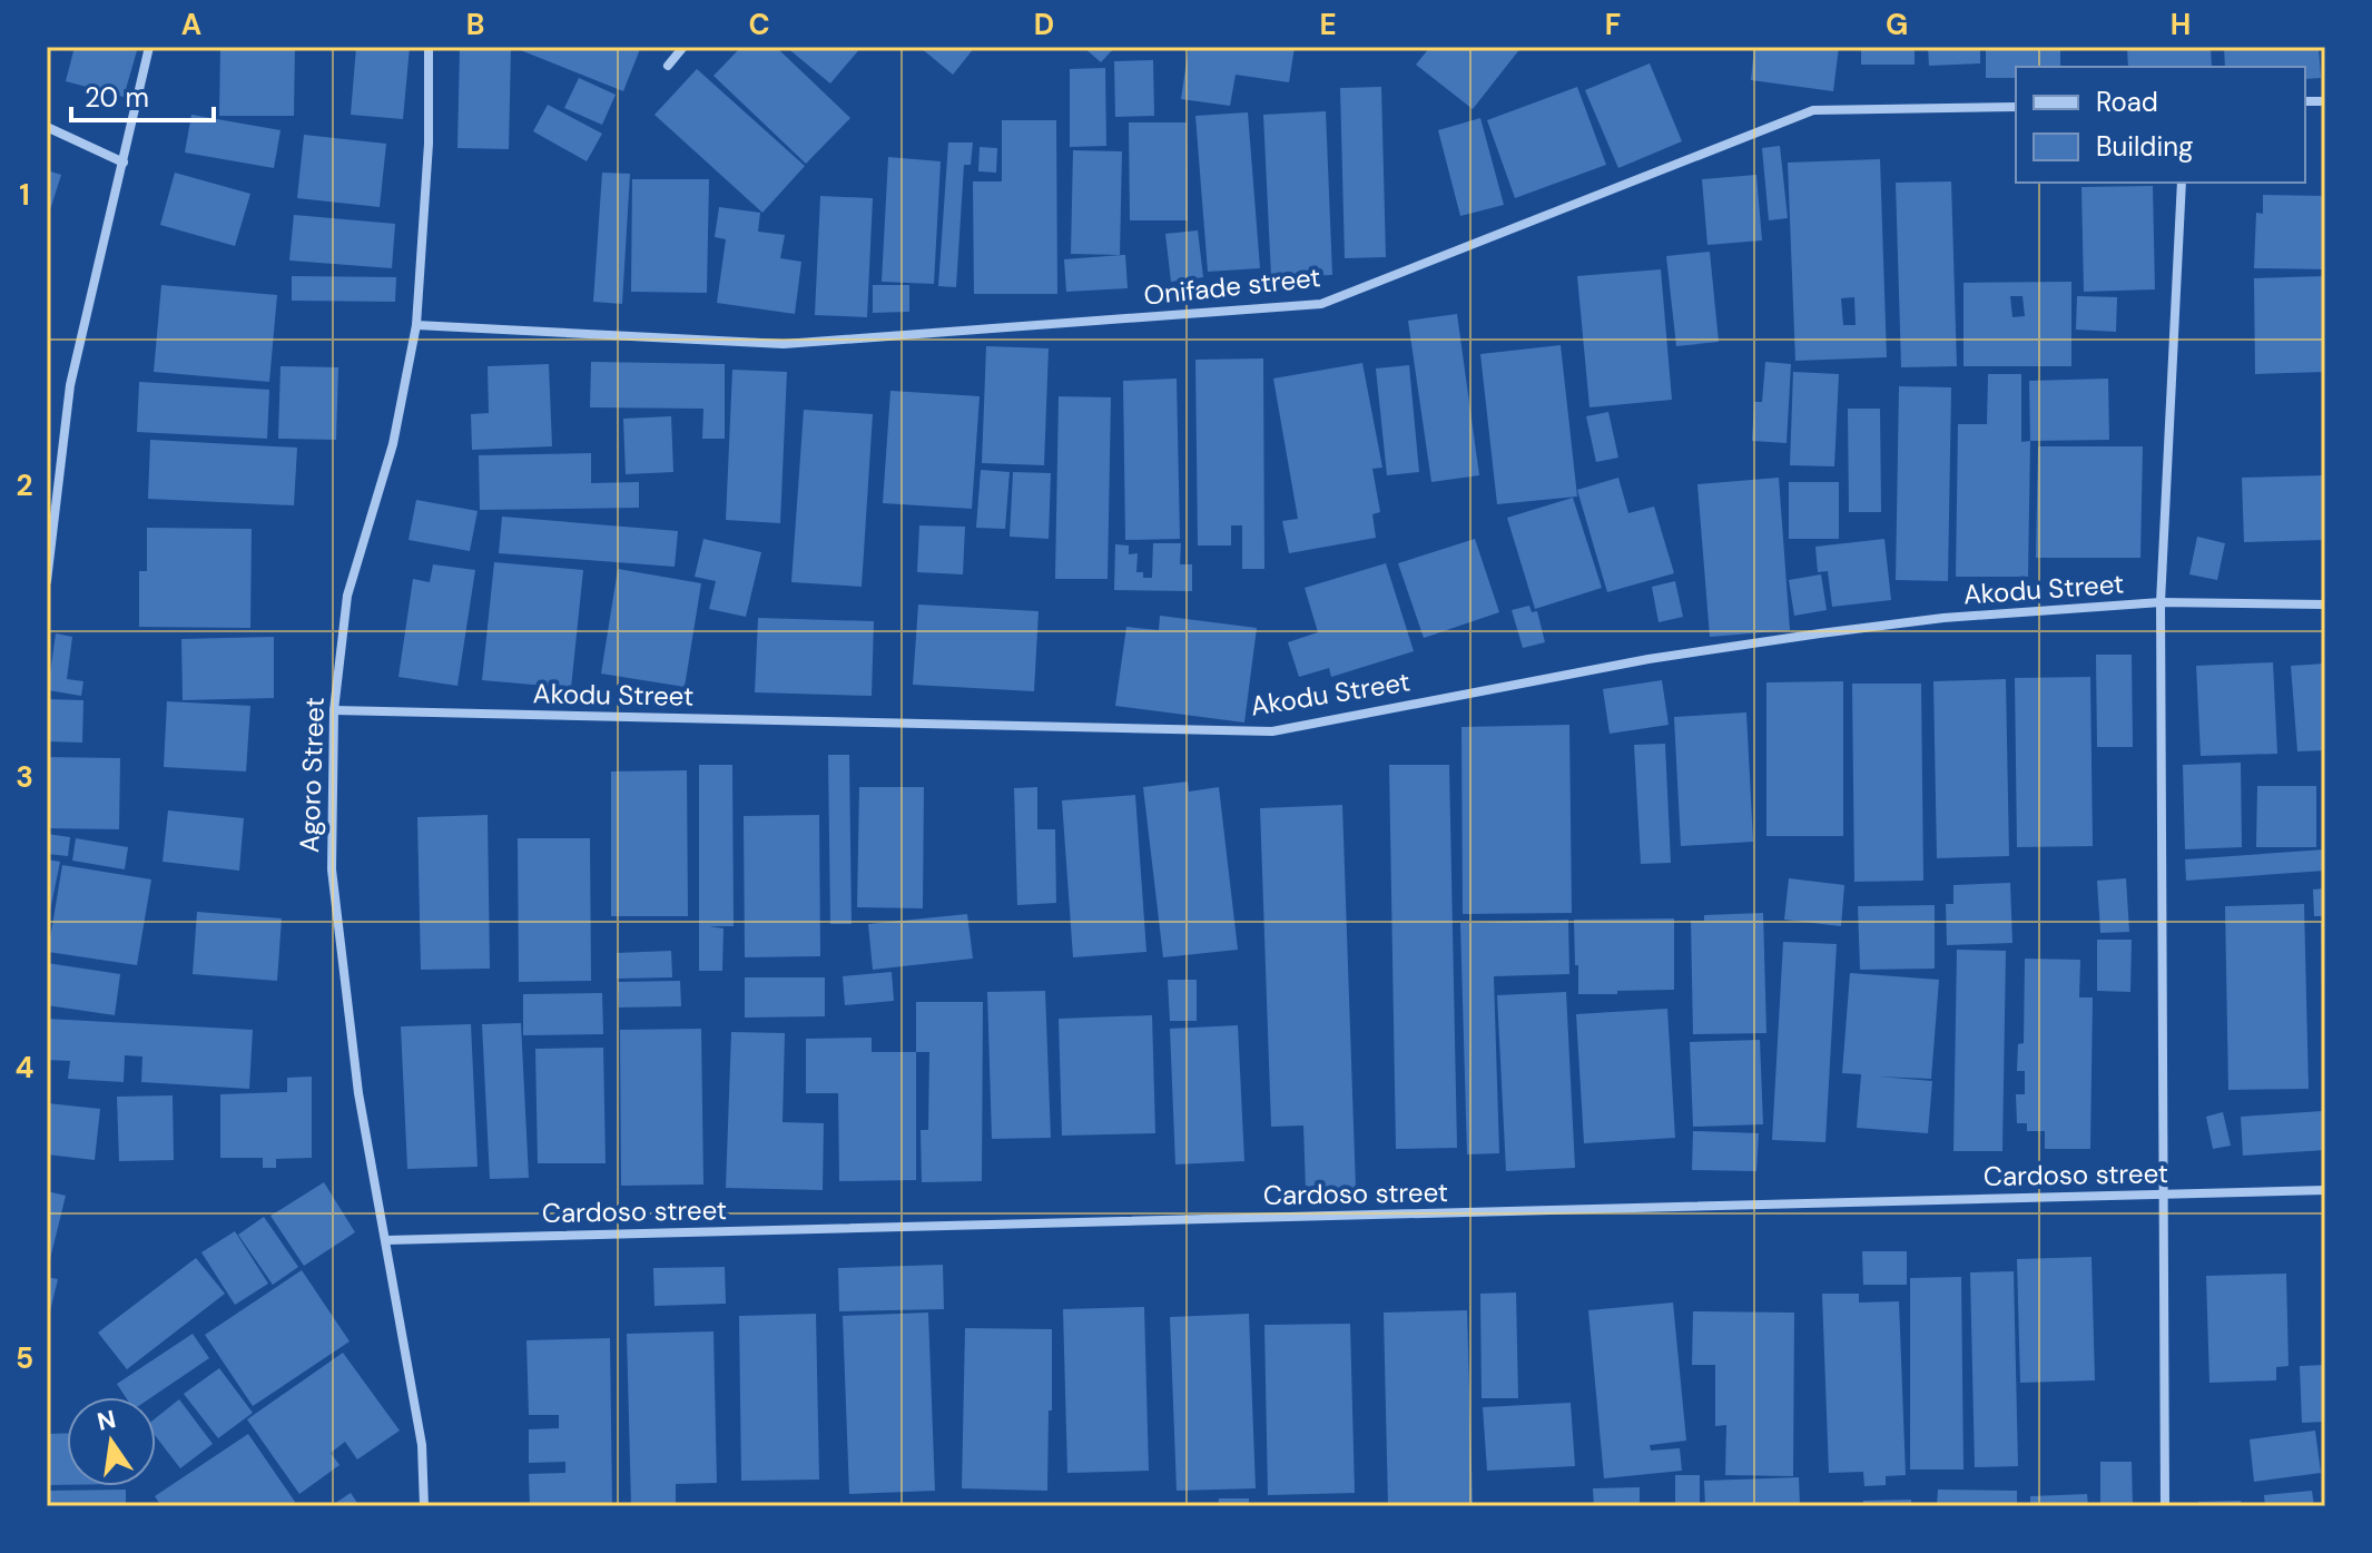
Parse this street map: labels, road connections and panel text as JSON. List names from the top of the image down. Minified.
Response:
{"streets":{"street":["Onifade street","Akodu Street","Agoro Street","Cardoso street"]},"crossings":[["Onifade street","Agoro Street"],["Akodu Street","Agoro Street"],["Agoro Street","Cardoso street"]],"legend":["Road","Building"],"scale_bar":"20 m","north":"top","grid":{"columns":["A","B","C","D","E","F","G","H"],"rows":["1","2","3","4","5"]}}
